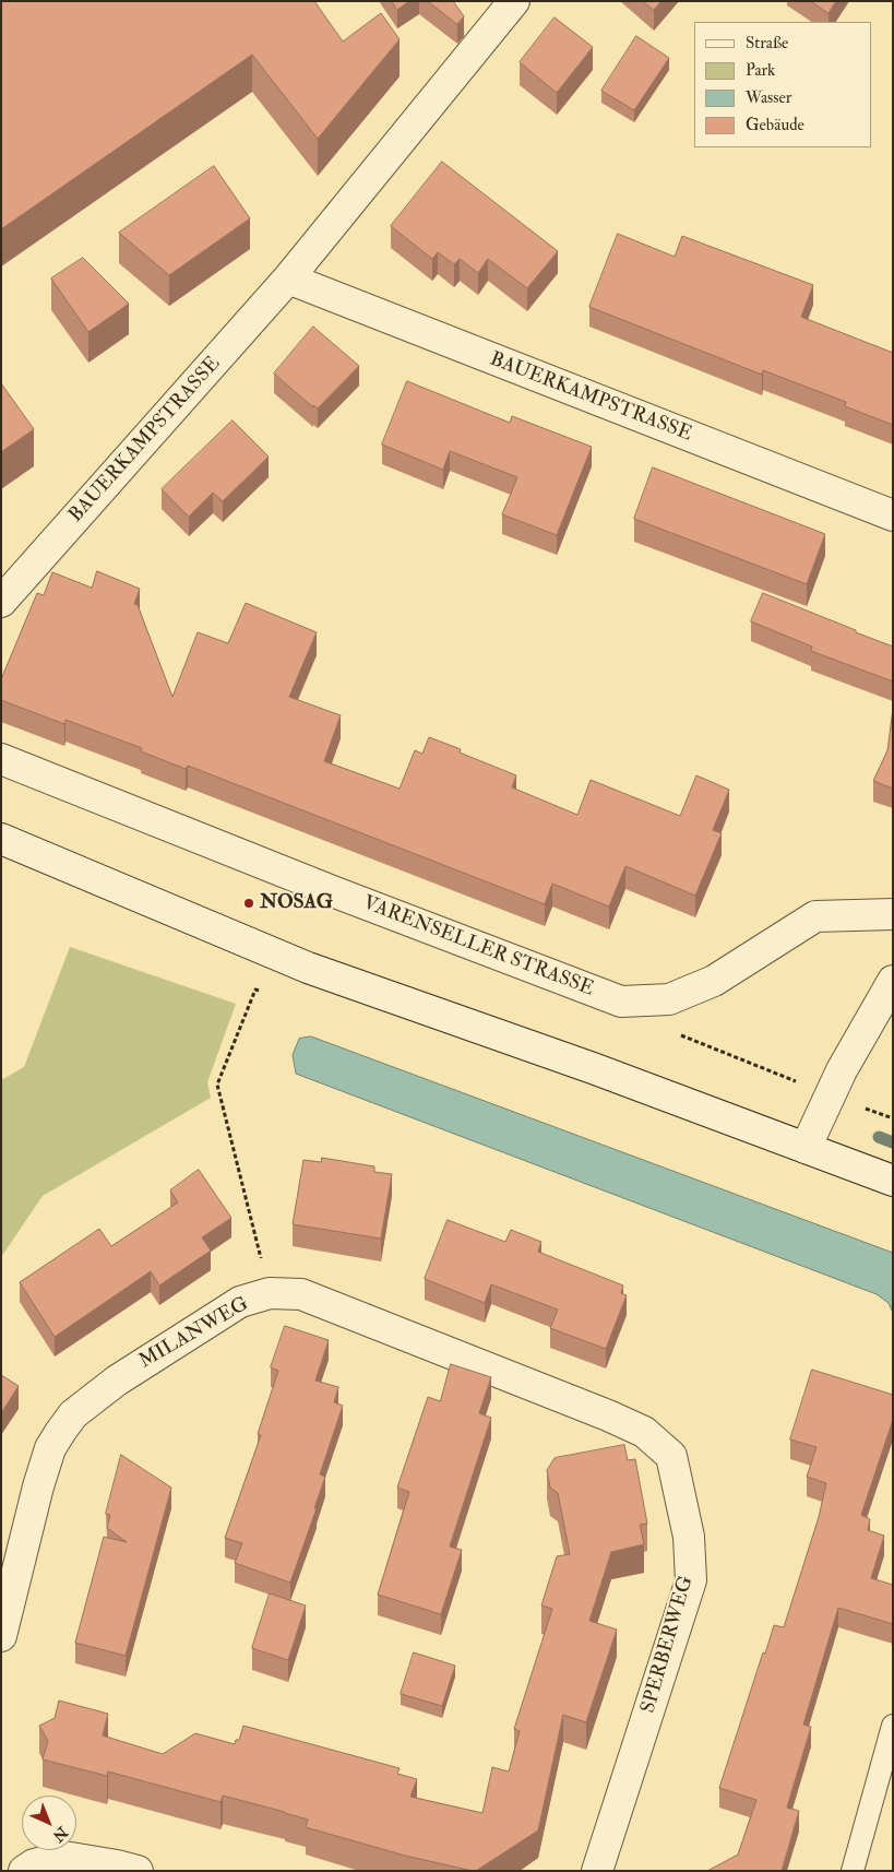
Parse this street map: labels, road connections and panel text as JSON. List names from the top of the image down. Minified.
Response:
{"streets":{"street":["BAUERKAMPSTRASSE","VARENSELLER STRASSE","MILANWEG","SPERBERWEG"]},"crossings":[["MILANWEG","SPERBERWEG"]],"places":["NOSAG"],"legend":["Straße","Park","Wasser","Gebäude"],"north":"bottom right"}
